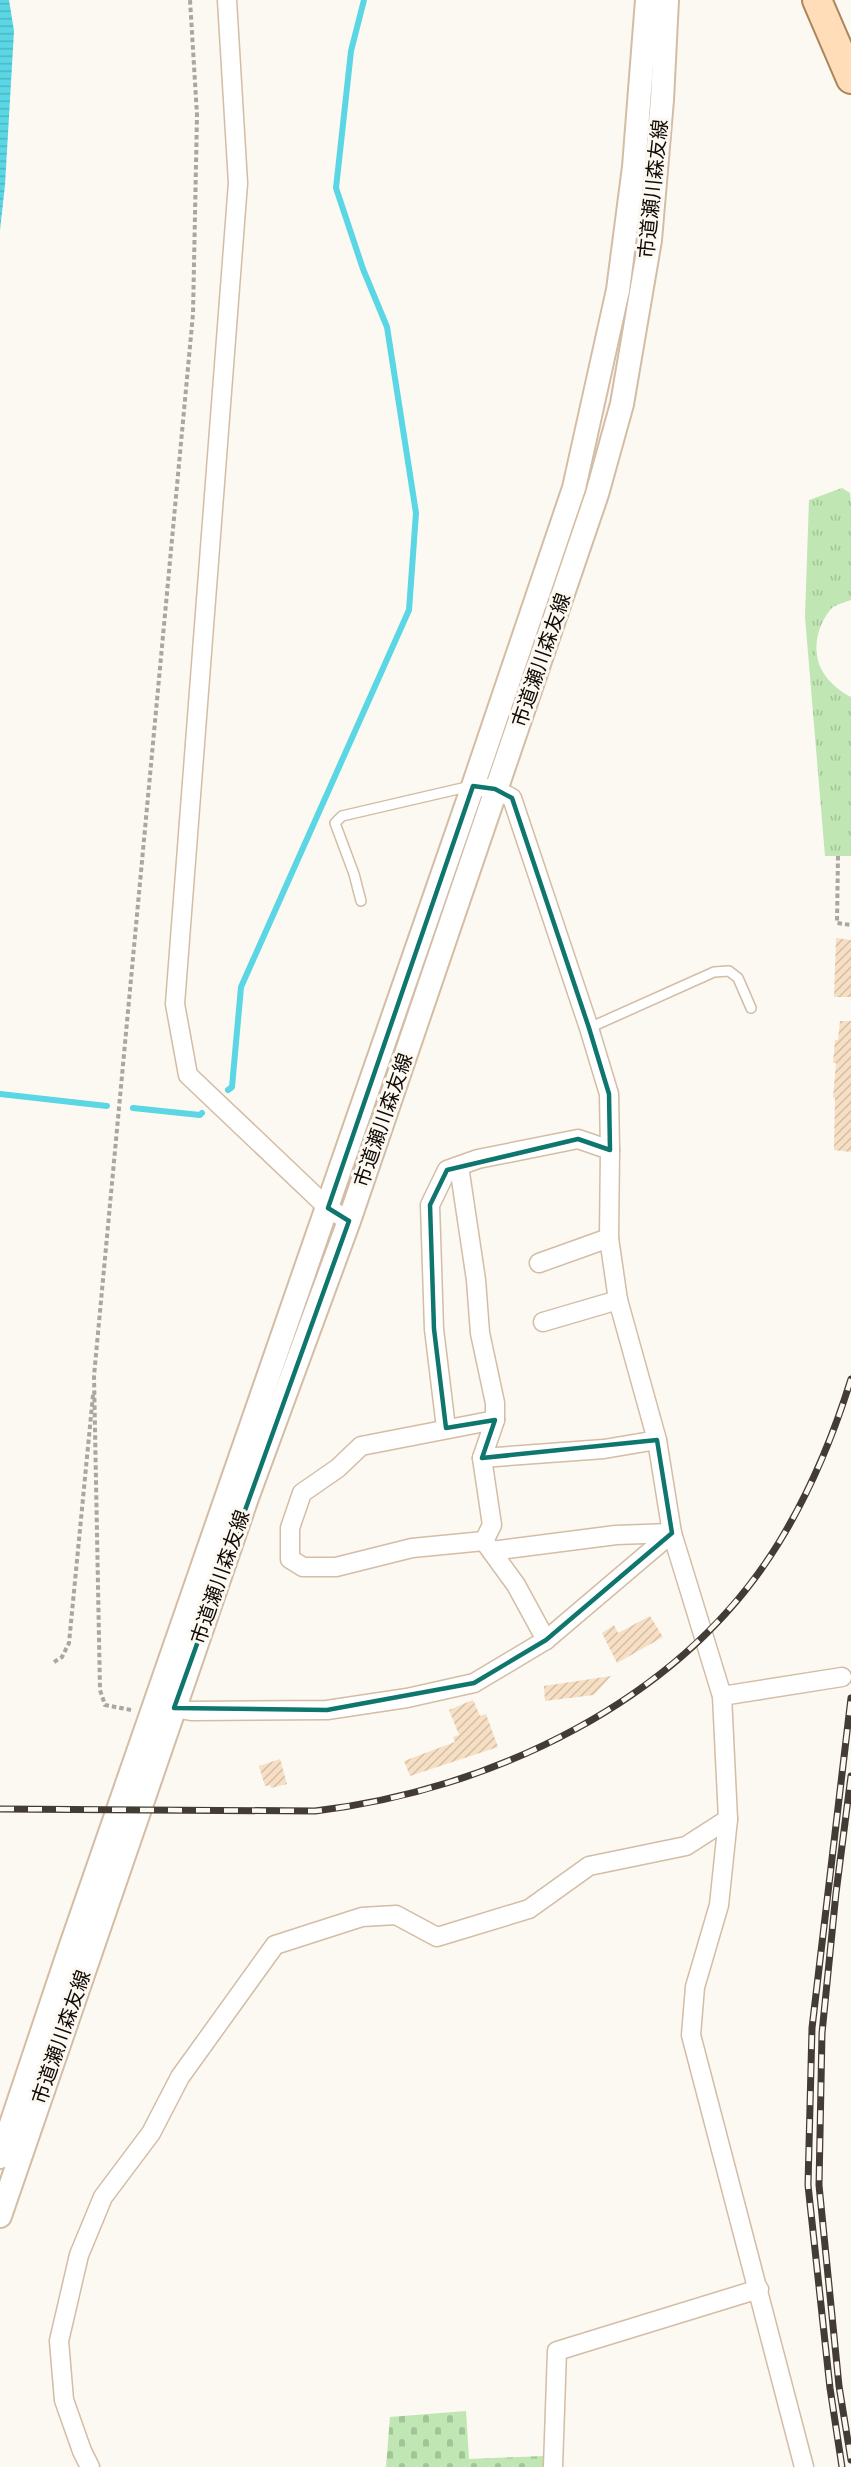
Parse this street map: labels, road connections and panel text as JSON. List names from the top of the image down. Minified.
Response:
{"streets":{"street":["市道瀬川森友線"]}}
